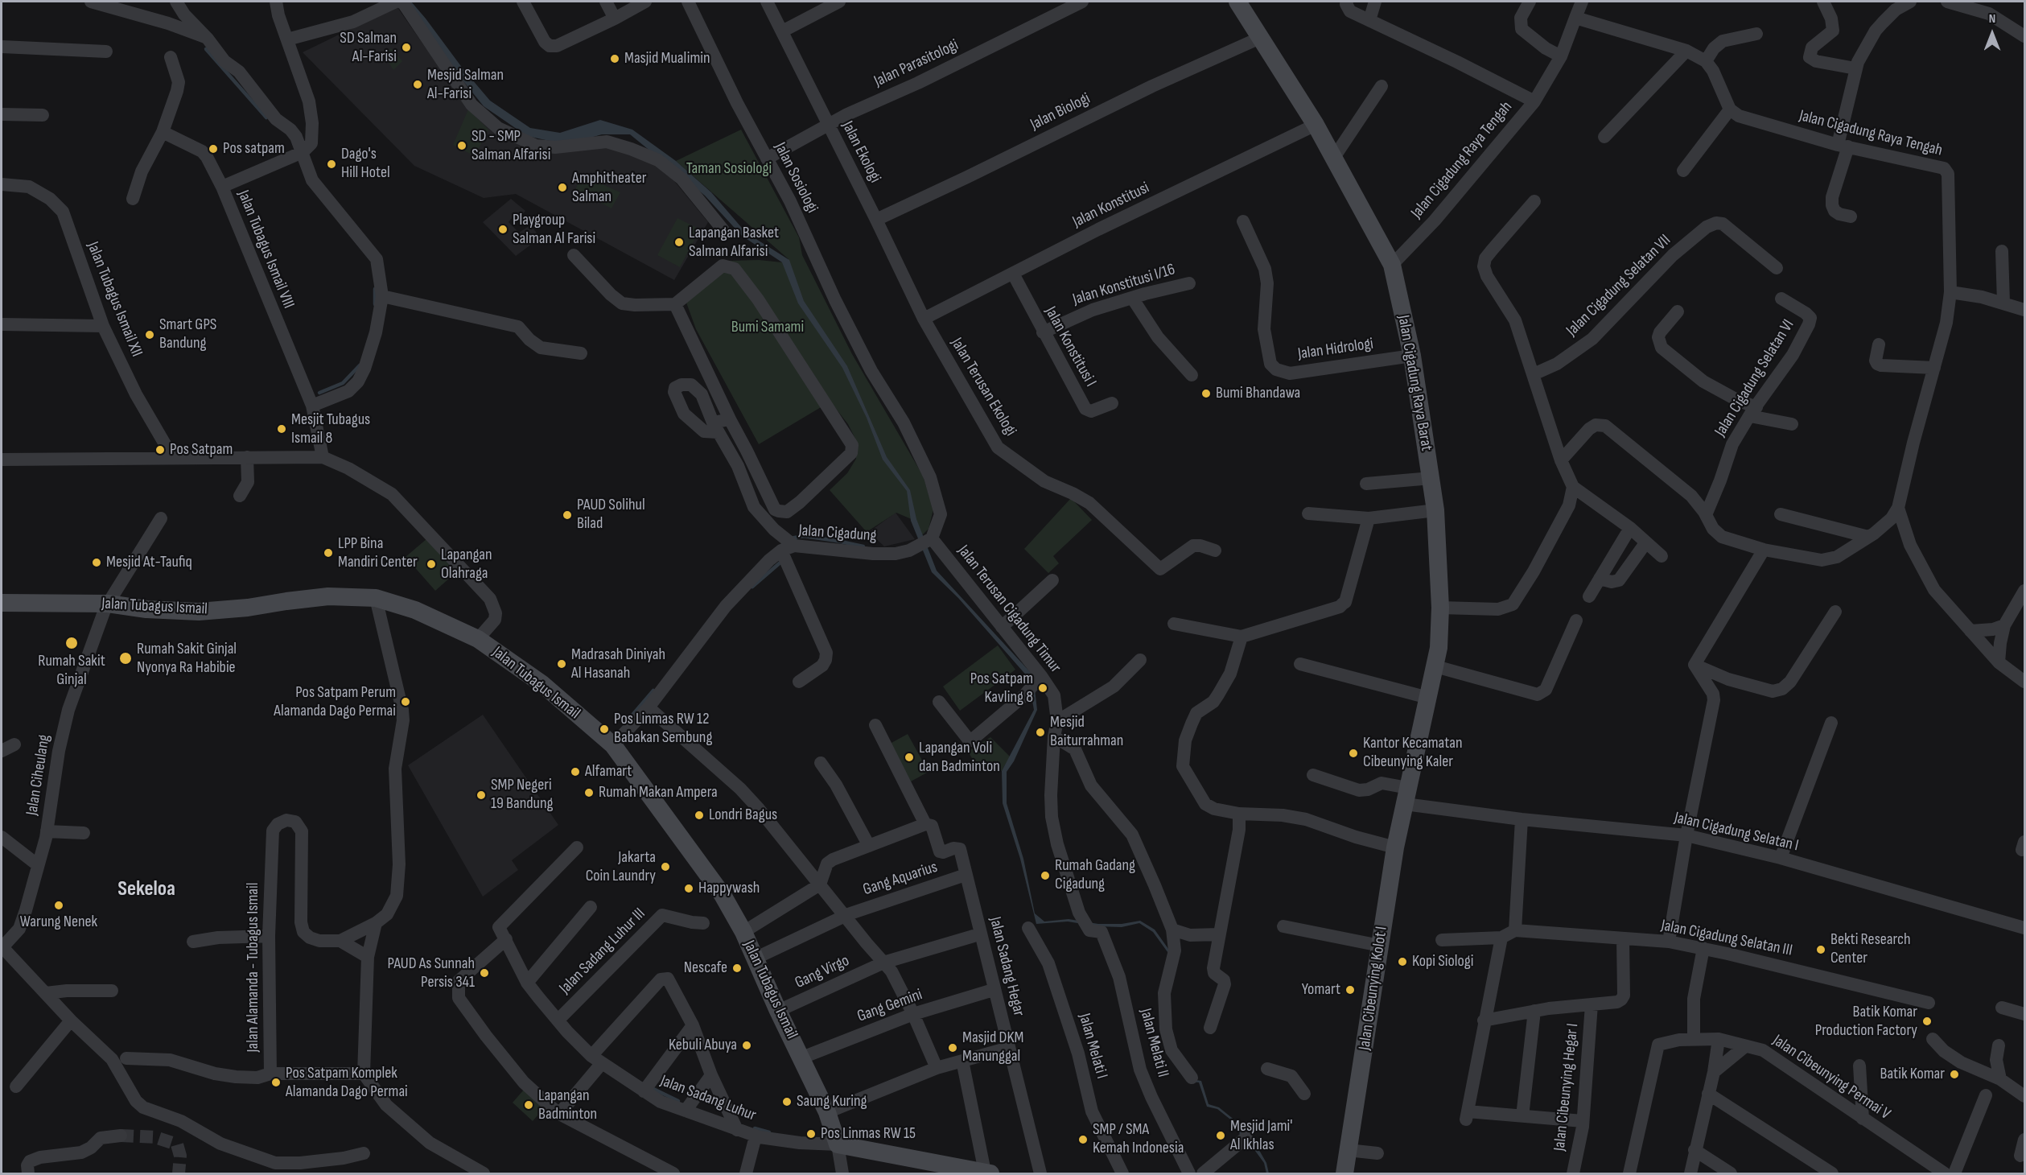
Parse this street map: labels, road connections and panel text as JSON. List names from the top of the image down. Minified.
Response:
{"streets":{"main road":["Jalan Cigadung Raya Barat","Jalan Tubagus Ismail","Jalan Cibeunying Kolot I"],"street":["Jalan Parasitologi","Jalan Biologi","Jalan Cigadung Raya Tengah","Jalan Ekologi","Jalan Sosiologi","Jalan Konstitusi","Jalan Tubagus Ismail VIII","Jalan Konstitusi I/16","Jalan Cigadung Selatan VII","Jalan Tubagus Ismail XII","Jalan Konstitusi I","Jalan Hidrologi","Jalan Cigadung Selatan VI","Jalan Terusan Ekologi","Jalan Cigadung","Jalan Terusan Cigadung Timur","Jalan Ciheulang","Jalan Cigadung Selatan I","Gang Aquarius","Jalan Cigadung Selatan III","Jalan Sadang Luhur III","Jalan Sadang Hegar","Jalan Alamanda - Tubagus Ismail","Gang Virgo","Gang Gemini","Jalan Melati II","Jalan Melati I","Jalan Cibeunying Permai V","Jalan Cibeunying Hegar I","Jalan Sadang Luhur"]},"crossings":[["Jalan Parasitologi","Jalan Ekologi"],["Jalan Parasitologi","Jalan Sosiologi"],["Jalan Biologi","Jalan Ekologi"],["Jalan Biologi","Jalan Cigadung Raya Barat"],["Jalan Cigadung Raya Tengah","Jalan Cigadung Raya Barat"],["Jalan Ekologi","Jalan Konstitusi"],["Jalan Ekologi","Jalan Terusan Ekologi"],["Jalan Sosiologi","Jalan Cigadung"],["Jalan Sosiologi","Jalan Terusan Cigadung Timur"],["Jalan Konstitusi","Jalan Konstitusi I"],["Jalan Konstitusi","Jalan Cigadung Raya Barat"],["Jalan Konstitusi","Jalan Terusan Ekologi"],["Jalan Konstitusi I/16","Jalan Konstitusi I"],["Jalan Hidrologi","Jalan Cigadung Raya Barat"],["Jalan Cigadung Raya Barat","Jalan Cigadung Selatan I"],["Jalan Cigadung Raya Barat","Jalan Cibeunying Kolot I"],["Jalan Cigadung","Jalan Tubagus Ismail"],["Jalan Cigadung","Jalan Terusan Cigadung Timur"],["Jalan Tubagus Ismail","Jalan Ciheulang"],["Jalan Tubagus Ismail","Gang Aquarius"],["Jalan Tubagus Ismail","Jalan Alamanda - Tubagus Ismail"],["Jalan Tubagus Ismail","Gang Virgo"],["Jalan Tubagus Ismail","Gang Gemini"],["Jalan Tubagus Ismail","Jalan Sadang Luhur"],["Jalan Terusan Cigadung Timur","Jalan Melati II"],["Jalan Cigadung Selatan I","Jalan Cibeunying Kolot I"],["Gang Aquarius","Jalan Sadang Hegar"],["Jalan Sadang Luhur III","Jalan Sadang Luhur"]],"districts":["Sekeloa"],"parks":["Taman Sosiologi","Bumi Samami"],"places":["SD Salman Al-Farisi","Masjid Mualimin","Mesjid Salman Al-Farisi","SD - SMP Salman Alfarisi","Pos satpam","Dago's Hill Hotel","Amphitheater Salman","Playgroup Salman Al Farisi","Lapangan Basket Salman Alfarisi","Smart GPS Bandung","Bumi Bhandawa","Mesjit Tubagus Ismail 8","Pos Satpam","PAUD Solihul Bilad","LPP Bina Mandiri Center","Mesjid At-Taufiq","Lapangan Olahraga","Rumah Sakit Ginjal","Rumah Sakit Ginjal Nyonya Ra Habibie","Madrasah Diniyah Al Hasanah","Pos Satpam Kavling 8","Pos Satpam Perum Alamanda Dago Permai","Pos Linmas RW 12 Babakan Sembung","Mesjid Baiturrahman","Kantor Kecamatan Cibeunying Kaler","Lapangan Voli dan Badminton","Alfamart","Rumah Makan Ampera","SMP Negeri 19 Bandung","Londri Bagus","Jakarta Coin Laundry","Rumah Gadang Cigadung","Happywash","Warung Nenek","Bekti Research Center","Kopi Siologi","Nescafe","PAUD As Sunnah Persis 341","Yomart","Batik Komar Production Factory","Kebuli Abuya","Masjid DKM Manunggal","Batik Komar","Pos Satpam Komplek Alamanda Dago Permai","Saung Kuring","Lapangan Badminton","Pos Linmas RW 15","Mesjid Jami' Al Ikhlas","SMP / SMA Kemah Indonesia"],"north":"top"}
